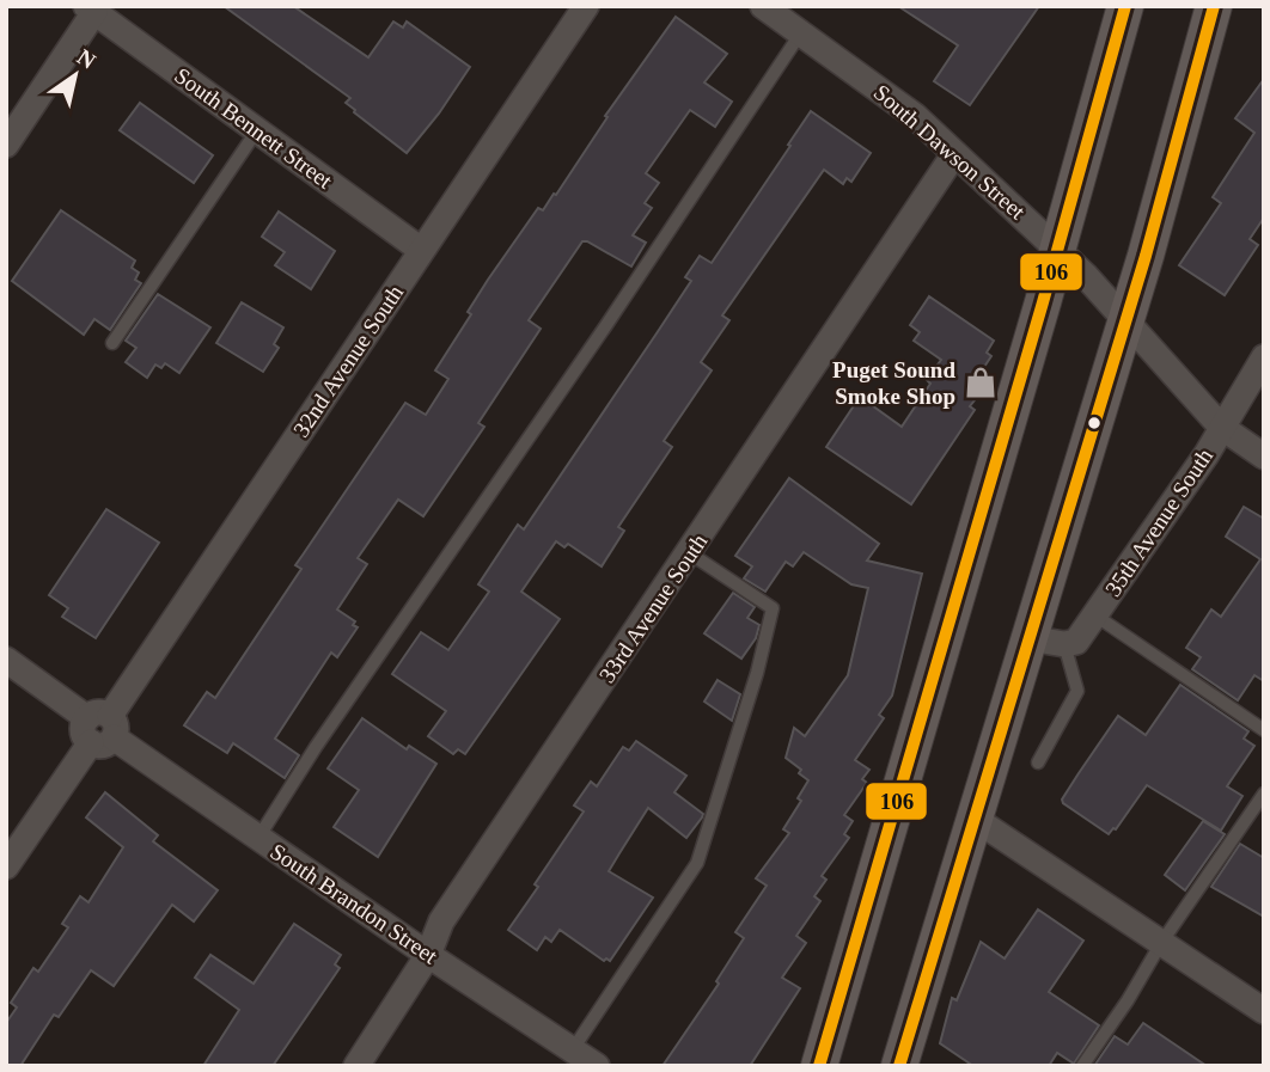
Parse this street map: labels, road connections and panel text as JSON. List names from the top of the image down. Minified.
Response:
{"streets":{"street":["South Bennett Street","South Dawson Street","32nd Avenue South","35th Avenue South","33rd Avenue South","South Brandon Street"]},"crossings":[["South Bennett Street","32nd Avenue South"],["South Dawson Street","35th Avenue South"],["South Dawson Street","33rd Avenue South"],["32nd Avenue South","South Brandon Street"],["33rd Avenue South","South Brandon Street"]],"places":{"shop":["Puget Sound Smoke Shop"]},"lines":["transit line 106"],"north":"top right"}
